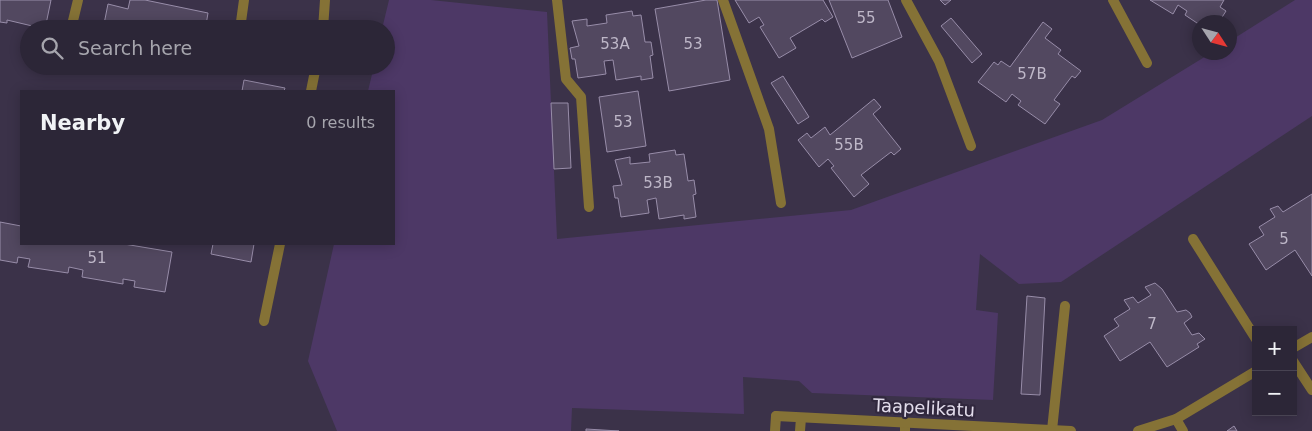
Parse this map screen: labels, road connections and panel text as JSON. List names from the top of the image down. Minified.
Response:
{"streets":{"street":["Taapelikatu"]},"house_numbers":["55","53A","53","57B","53","55B","53B","5","51","7"],"north":"bottom right","page":{"search":"Search here","heading":["Nearby","0 results"],"map_buttons":["+","−"]}}
